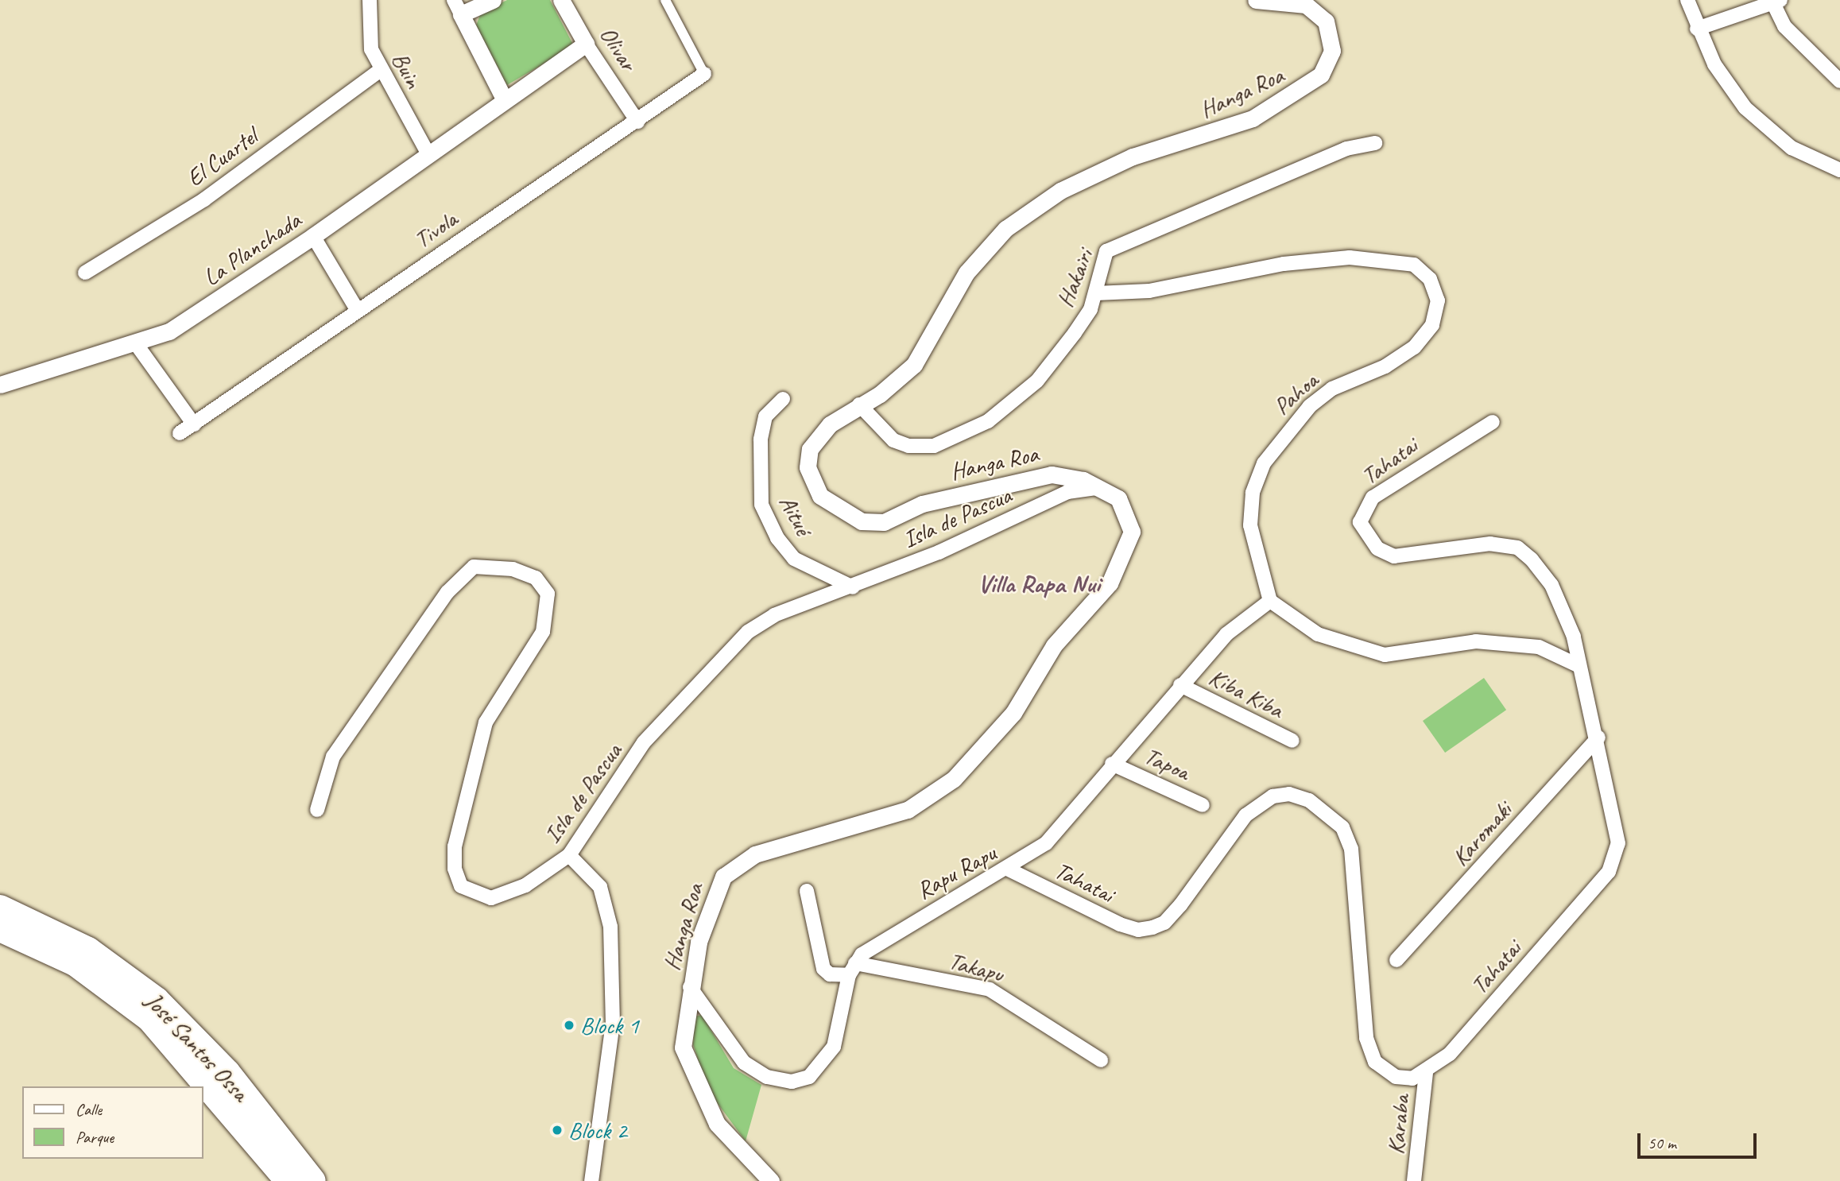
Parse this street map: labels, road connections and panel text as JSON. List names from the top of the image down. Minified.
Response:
{"streets":{"highway":["José Santos Ossa"],"street":["Olivar","Buin","Hanga Roa","El Cuartel","Tivola","La Planchada","Hakairi","Pahoa","Tahatai","Aitué","Isla de Pascua","Kiba Kiba","Tapoa","Karomaki","Rapu Rapu","Takapu","Karaba"]},"crossings":[["Olivar","Tivola"],["Olivar","La Planchada"],["Buin","El Cuartel"],["Buin","La Planchada"],["Hanga Roa","Hakairi"],["Hanga Roa","Isla de Pascua"],["Hakairi","Pahoa"],["Pahoa","Rapu Rapu"],["Tahatai","Karomaki"],["Tahatai","Rapu Rapu"],["Tahatai","Karaba"],["Aitué","Isla de Pascua"],["Kiba Kiba","Rapu Rapu"],["Tapoa","Rapu Rapu"],["Rapu Rapu","Takapu"]],"districts":["Villa Rapa Nui"],"places":["Block 1","Block 2"],"legend":["Calle","Parque"],"scale_bar":"50 m"}
